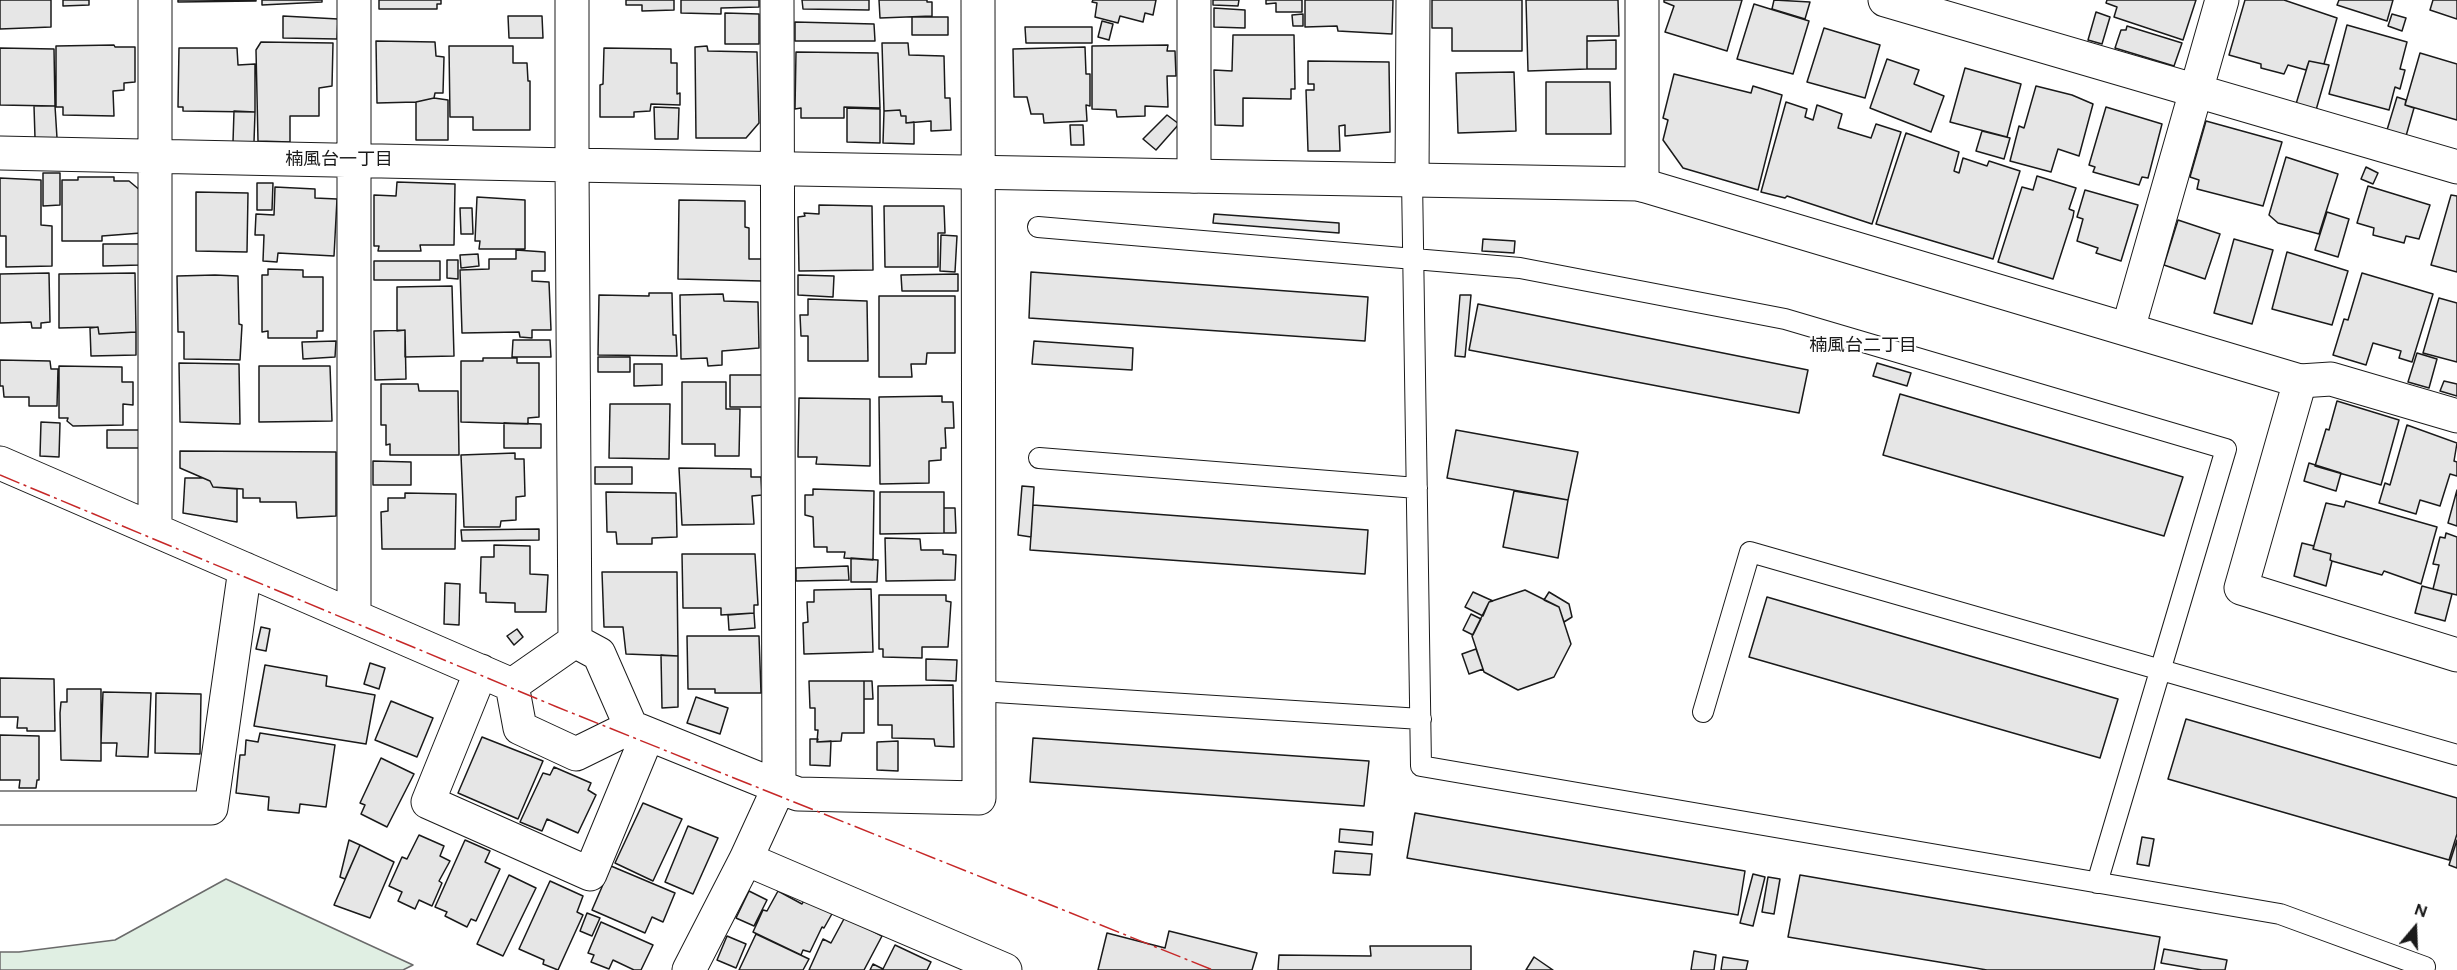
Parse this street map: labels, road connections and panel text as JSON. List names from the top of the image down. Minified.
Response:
{"districts":["楠風台一丁目","楠風台二丁目"],"north":"top"}
